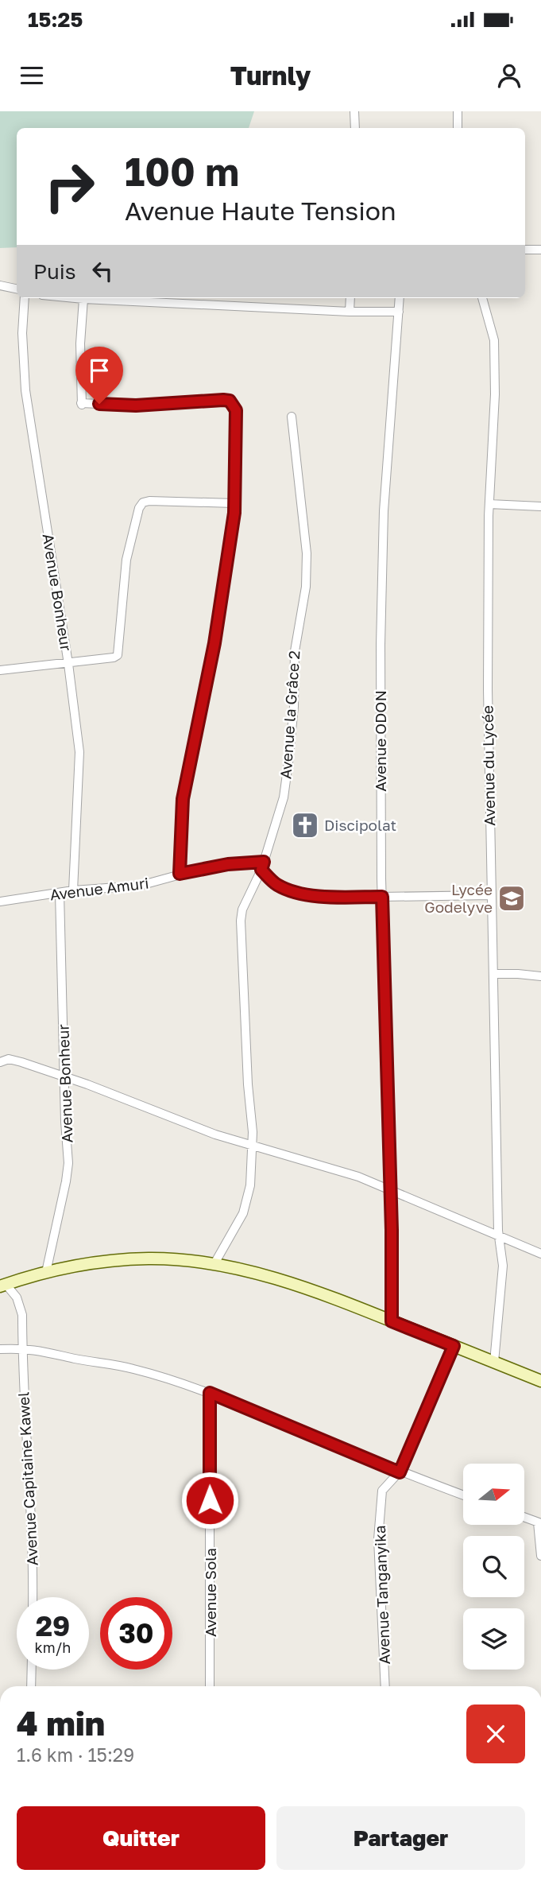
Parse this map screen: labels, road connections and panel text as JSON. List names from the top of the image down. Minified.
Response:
{"streets":{"street":["Avenue Bonheur","Avenue la Grâce 2","Avenue ODON","Avenue du Lycée","Avenue Amuri","Avenue Capitaine Kawel","Avenue Sola","Avenue Tanganyika"]},"crossings":[["Avenue Bonheur","Avenue Amuri"],["Avenue la Grâce 2","Avenue Amuri"]],"places":{"church":["Discipolat"],"school or university":["Lycée Godelyve"]},"north":"right","page":{"status":"15:25","header":"Turnly","turn":["100 m","Avenue Haute Tension"],"then":"Puis","speed":"29 km/h","limit":"30","heading":["4 min","1.6 km · 15:29"],"buttons":["Quitter","Partager"]}}
